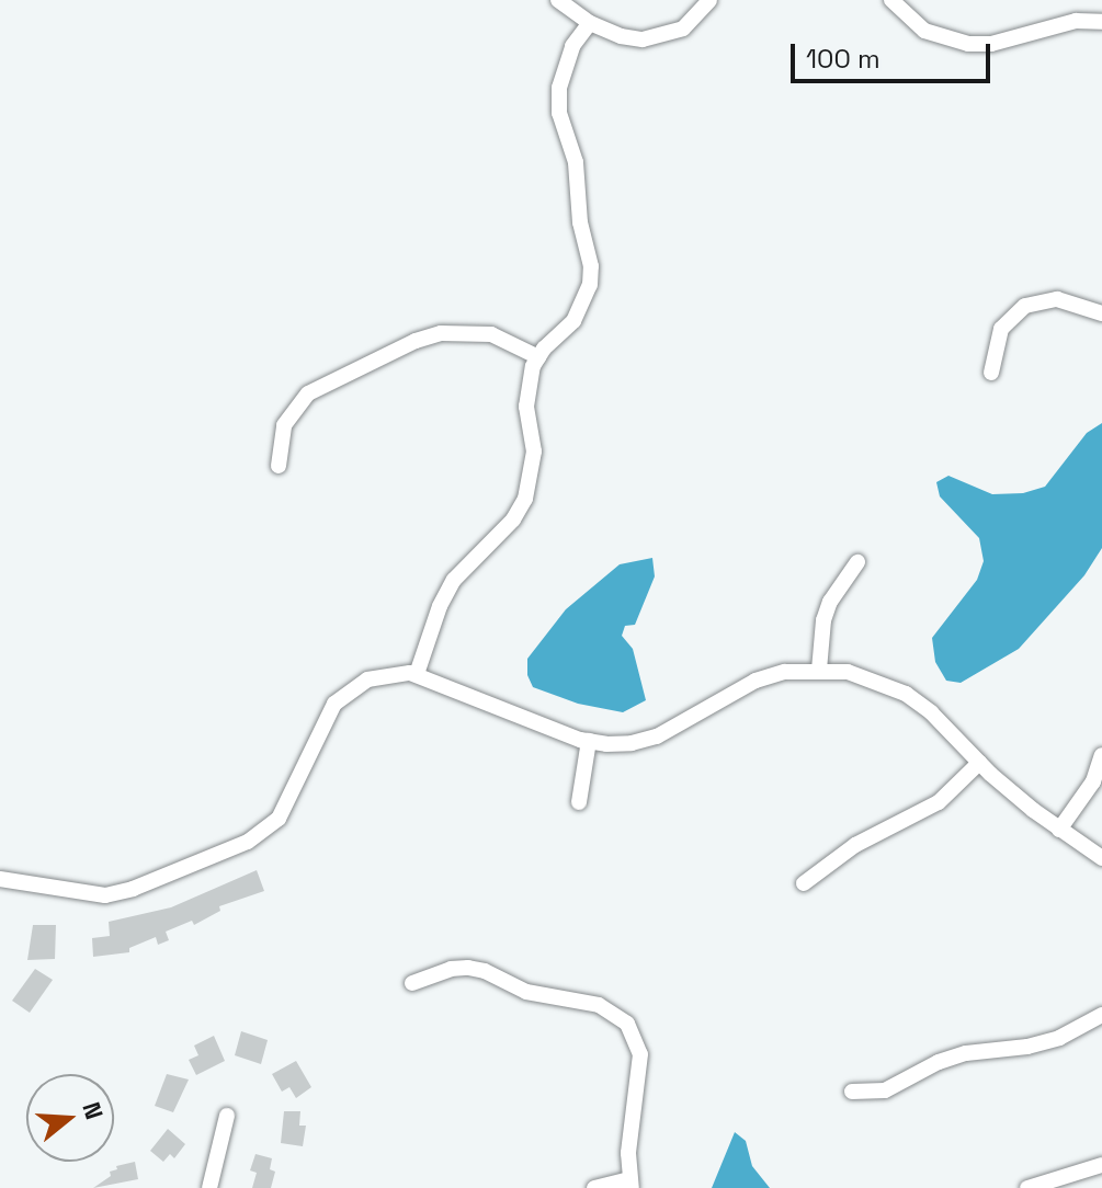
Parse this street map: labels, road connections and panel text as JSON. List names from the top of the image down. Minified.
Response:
{"scale_bar":"100 m","north":"right"}
